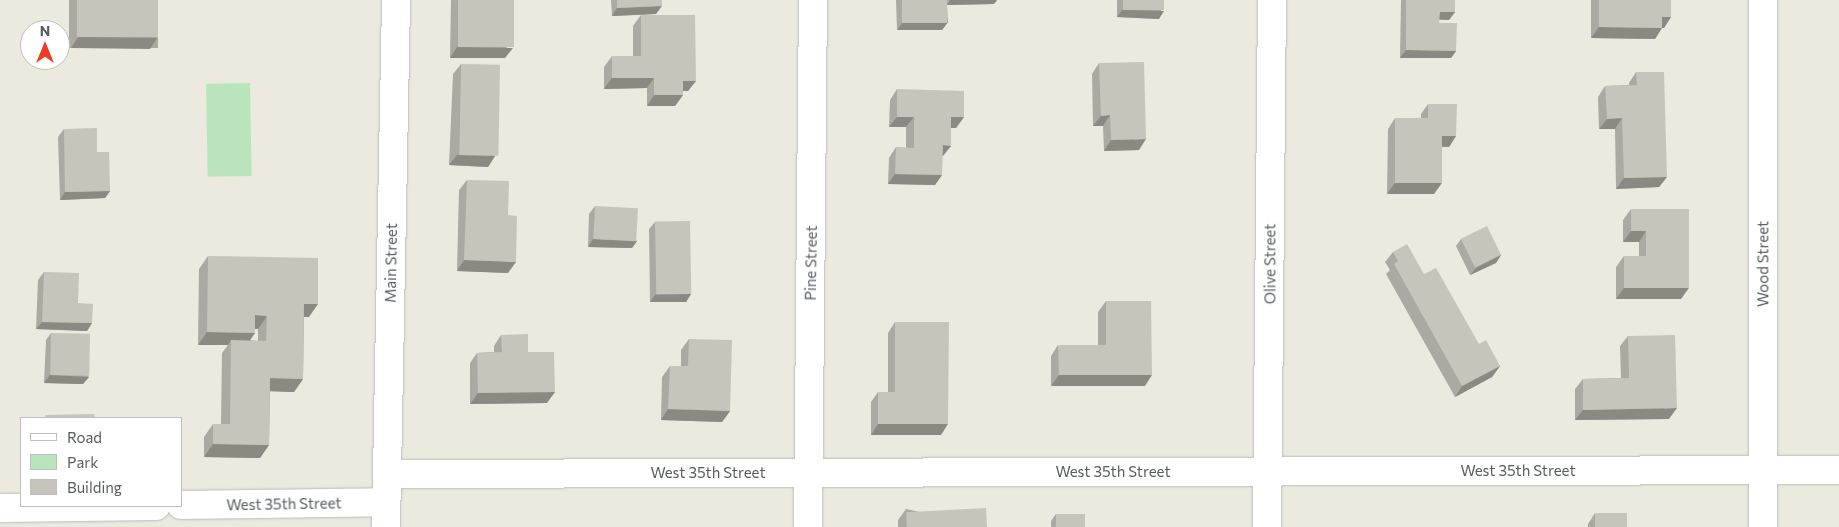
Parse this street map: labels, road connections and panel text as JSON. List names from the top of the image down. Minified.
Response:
{"streets":{"street":["Main Street","Pine Street","Olive Street","Wood Street","West 35th Street"]},"crossings":[["Main Street","West 35th Street"],["Pine Street","West 35th Street"],["Olive Street","West 35th Street"],["Wood Street","West 35th Street"]],"legend":["Road","Park","Building"],"north":"top"}
